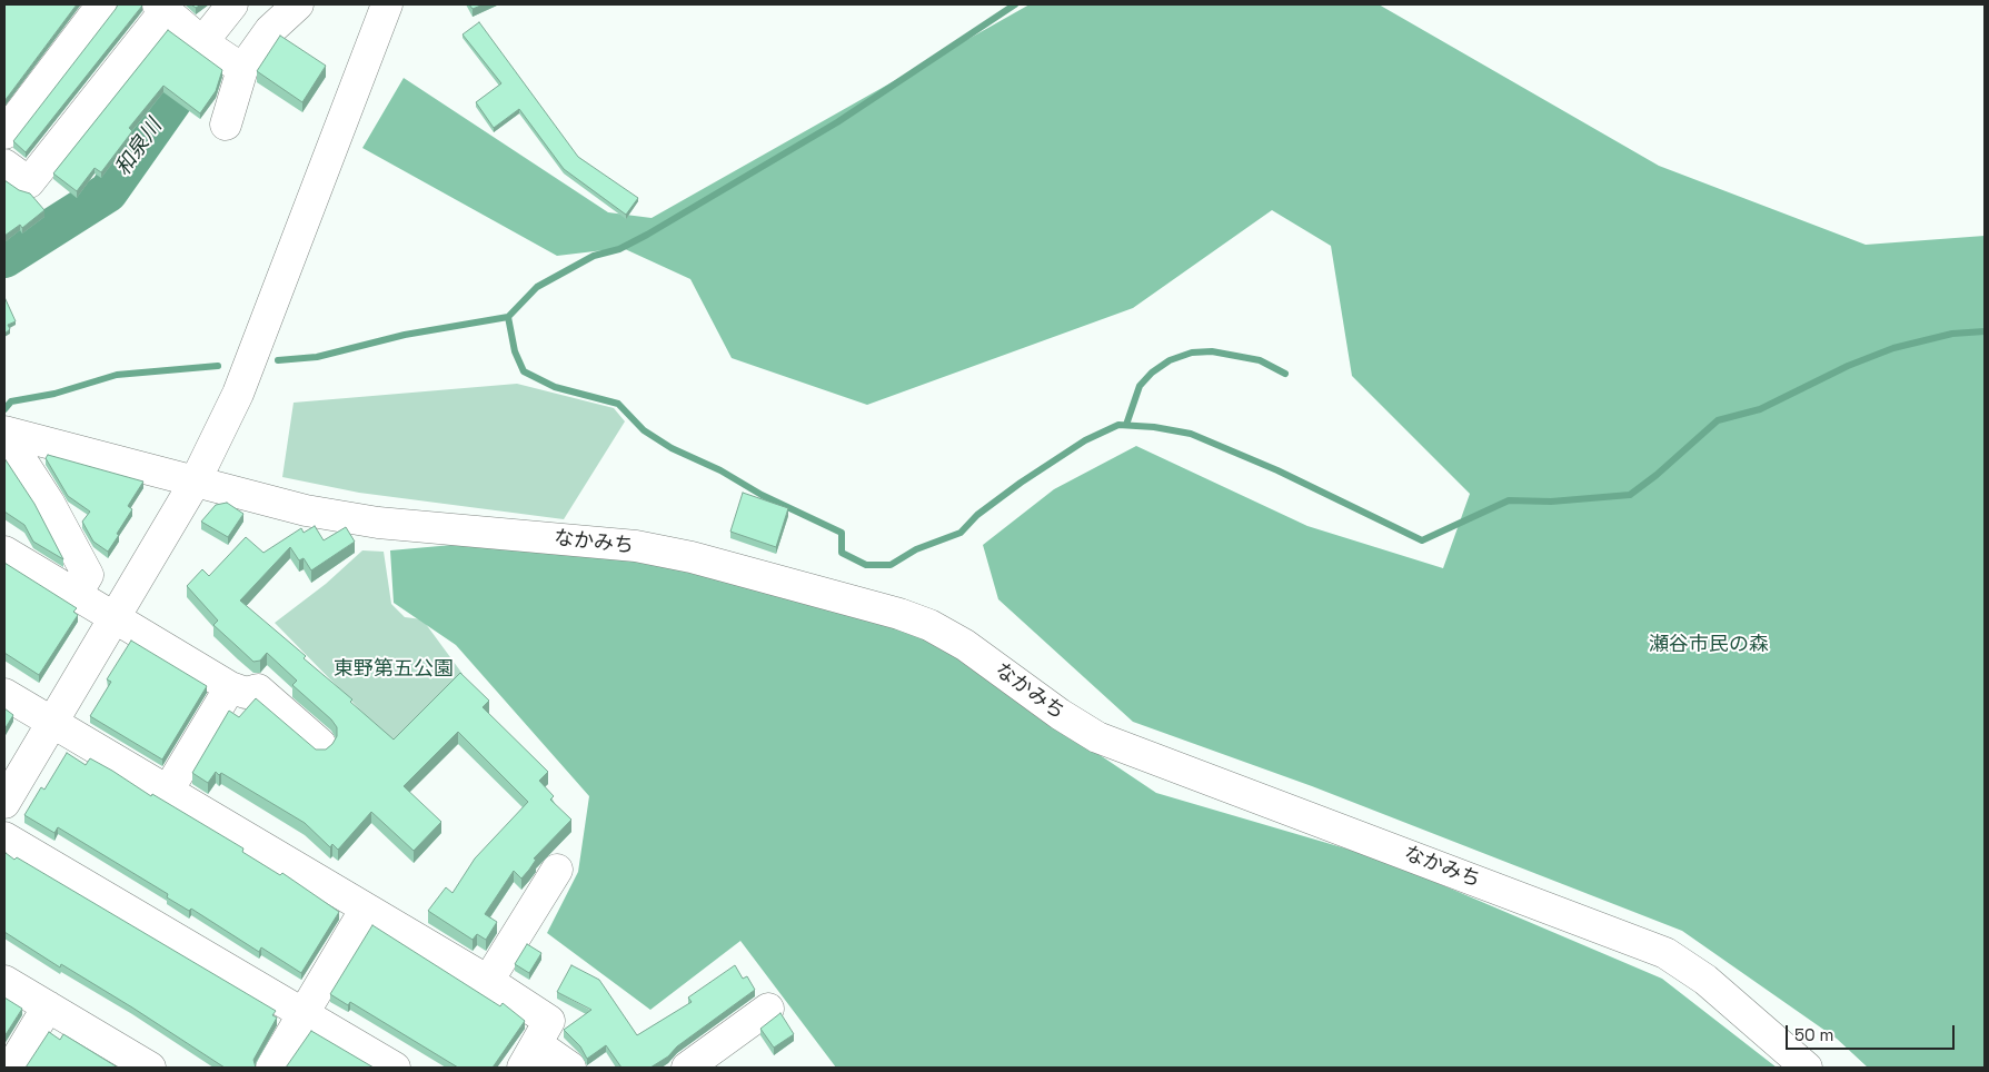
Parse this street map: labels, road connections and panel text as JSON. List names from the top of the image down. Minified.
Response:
{"streets":{"street":["なかみち"]},"water":["和泉川"],"parks":["瀬谷市民の森","東野第五公園"],"scale_bar":"50 m"}
